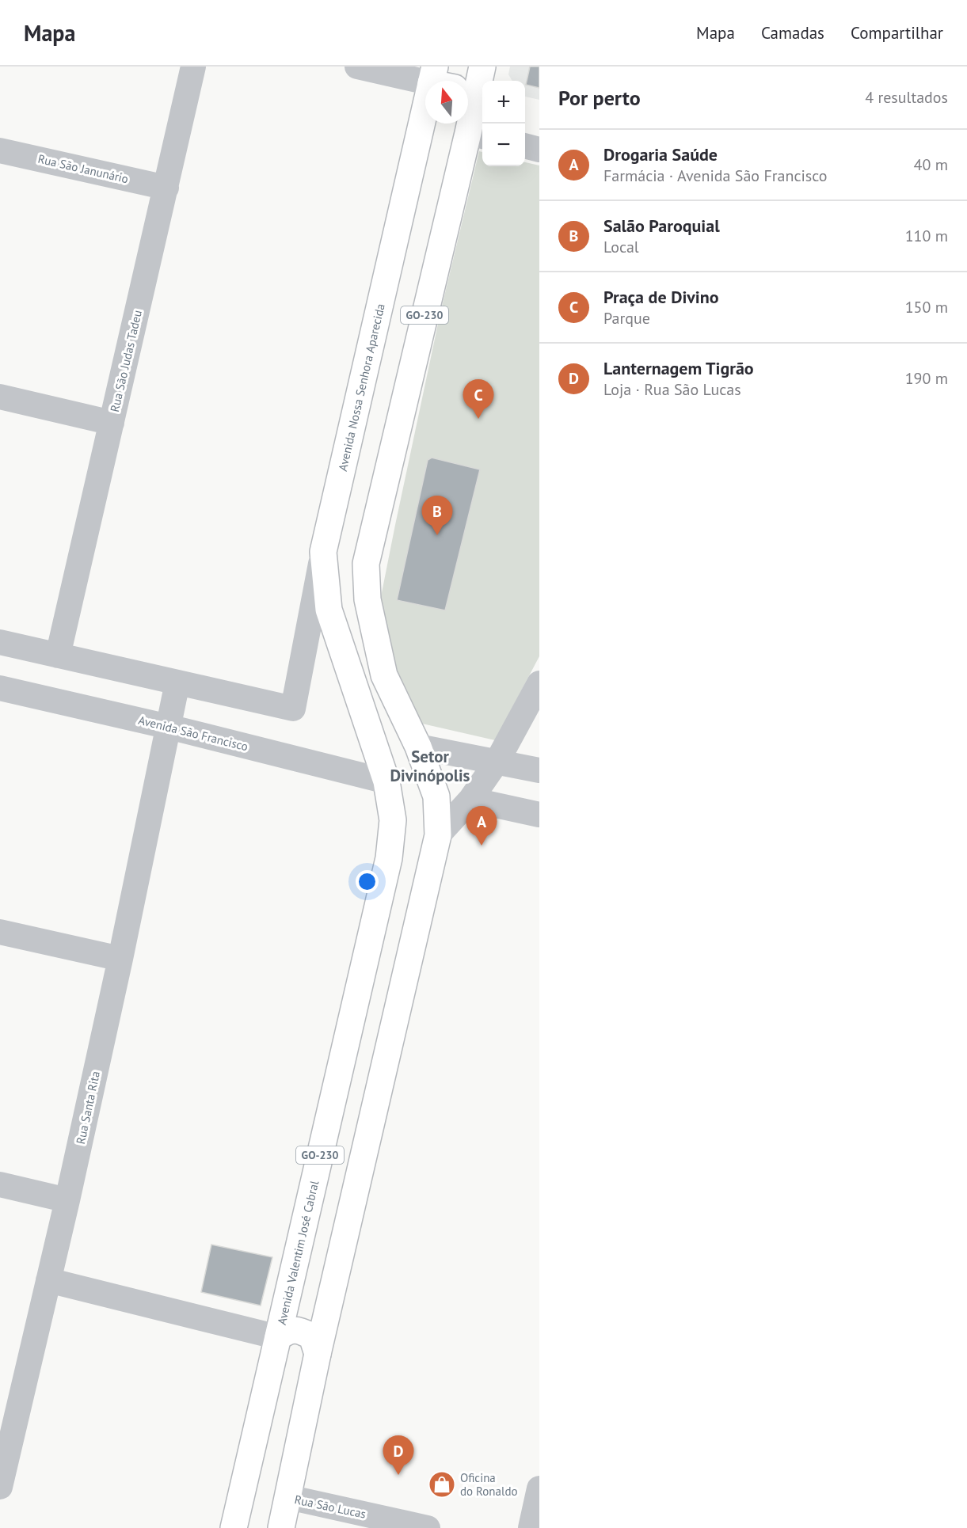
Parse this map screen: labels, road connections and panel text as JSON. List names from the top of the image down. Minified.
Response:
{"streets":{"main road":["GO-230","Avenida Nossa Senhora Aparecida","Avenida Valentim José Cabral"],"street":["Rua São Janunário","Rua São Judas Tadeu","Avenida São Francisco","Rua Santa Rita","Rua São Lucas"]},"crossings":[["Rua São Janunário","Rua São Judas Tadeu"],["GO-230","Avenida Nossa Senhora Aparecida"],["GO-230","Avenida São Francisco"],["GO-230","Avenida Valentim José Cabral"],["GO-230","Rua São Lucas"],["Avenida Nossa Senhora Aparecida","Rua Santa Rita"],["Avenida São Francisco","Rua Santa Rita"],["Avenida São Francisco","Avenida Valentim José Cabral"]],"districts":["Setor Divinópolis"],"places":{"shop":["Oficina do Ronaldo"]},"north":"top","page":{"header":"Mapa","nav":["Mapa","Camadas","Compartilhar"],"heading":["Por perto","4 resultados"],"map_buttons":["+","−"],"list":[{"mark":"A","name":"Drogaria Saúde","note":"Farmácia · Avenida São Francisco","value":"40 m"},{"mark":"B","name":"Salão Paroquial","note":"Local","value":"110 m"},{"mark":"C","name":"Praça de Divino","note":"Parque","value":"150 m"},{"mark":"D","name":"Lanternagem Tigrão","note":"Loja · Rua São Lucas","value":"190 m"}],"pins":["C","B","A","D"]}}
